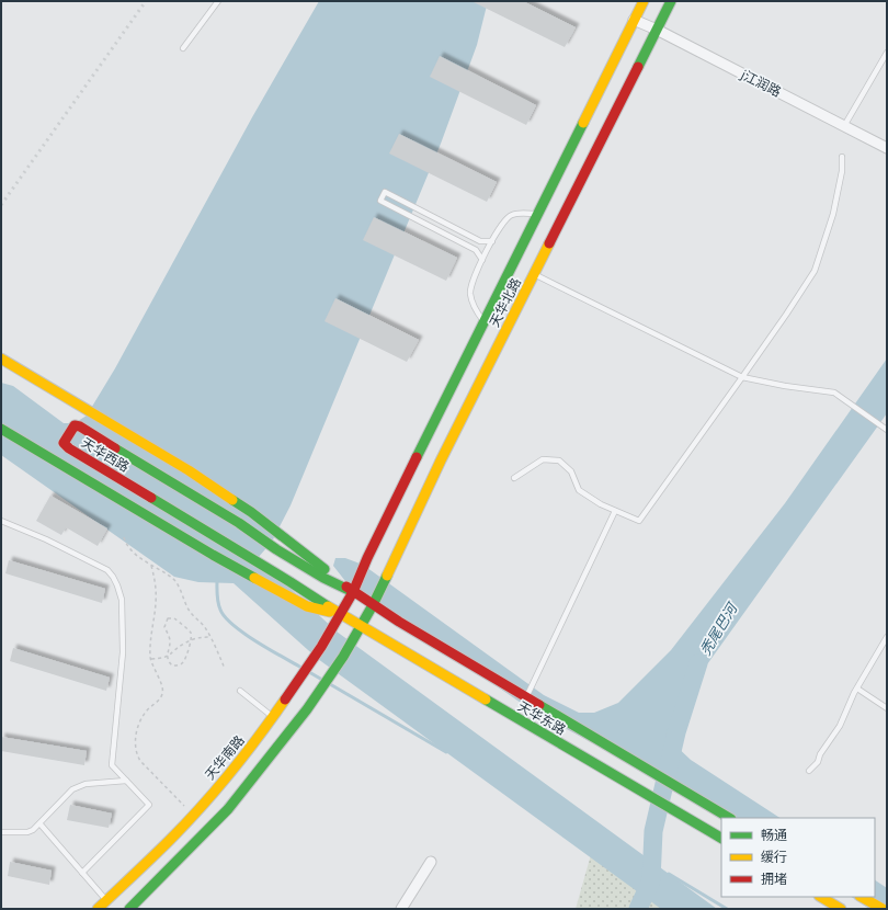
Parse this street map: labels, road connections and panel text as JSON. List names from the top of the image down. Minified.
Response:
{"streets":{"main road":["天华北路","天华西路","天华东路","天华南路"],"street":["j江润路"]},"crossings":[["j江润路","天华北路"],["天华北路","天华西路"],["天华北路","天华东路"],["天华北路","天华南路"],["天华西路","天华东路"],["天华西路","天华南路"],["天华东路","天华南路"]],"water":["秃尾巴河"],"legend":["畅通","缓行","拥堵"]}
